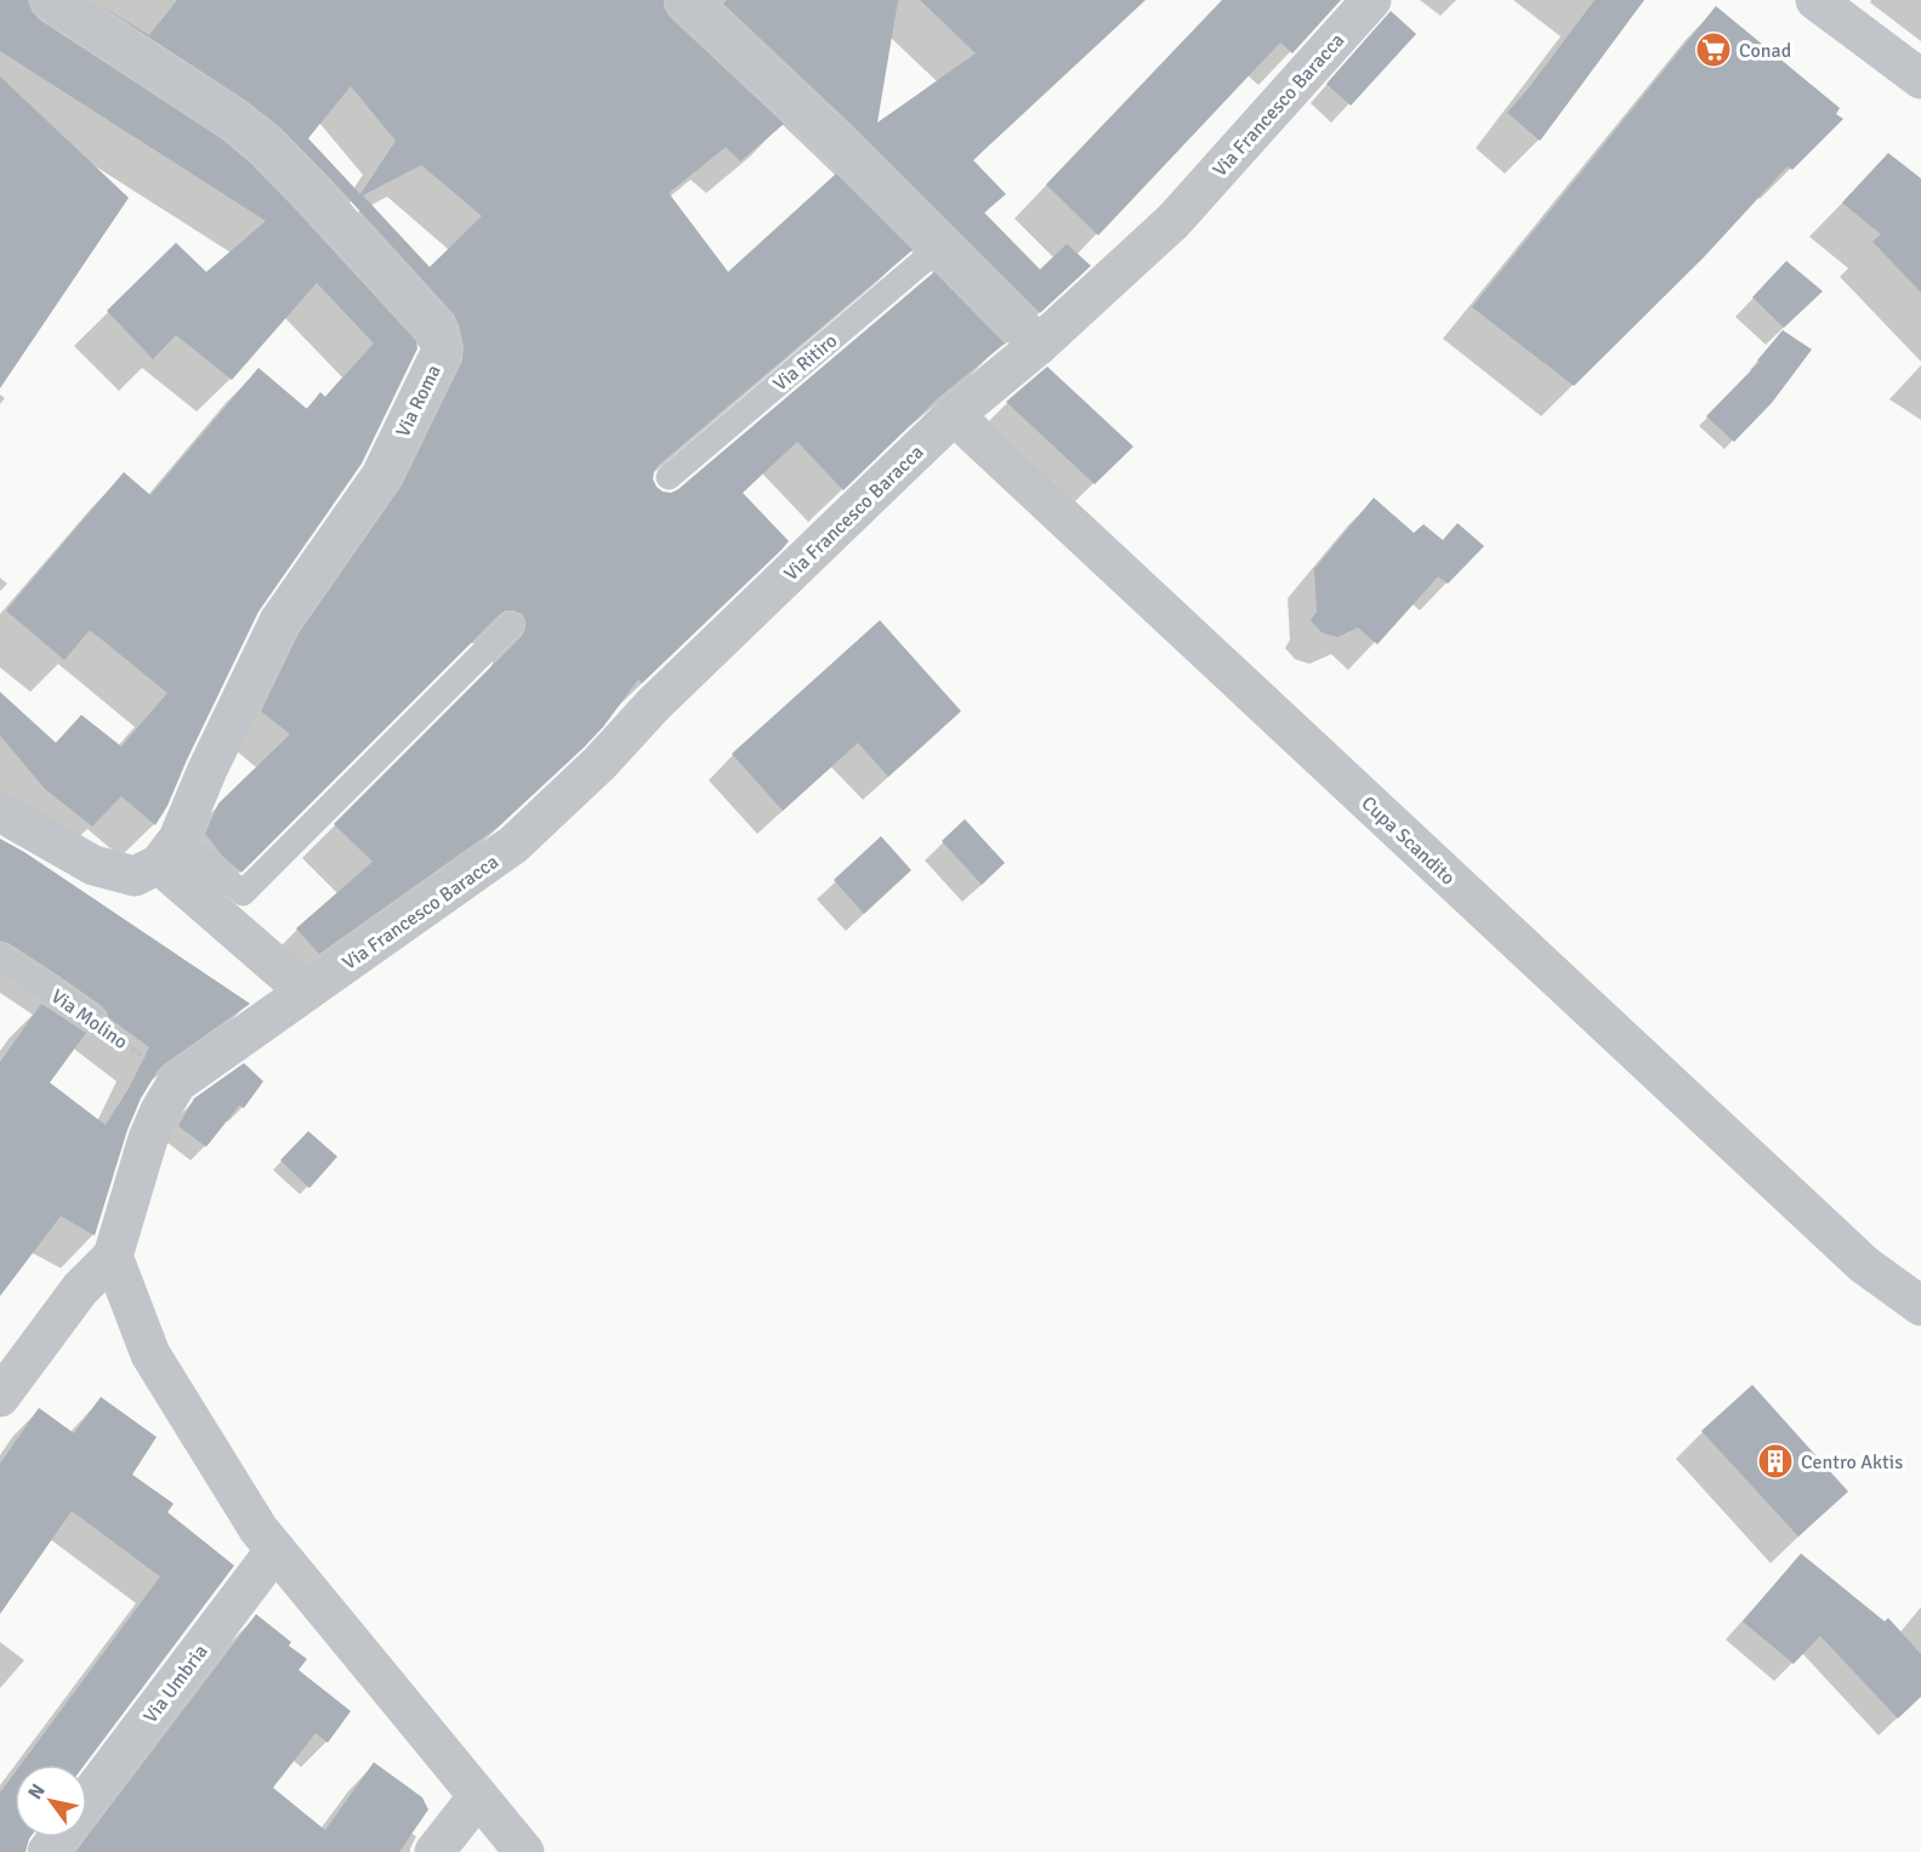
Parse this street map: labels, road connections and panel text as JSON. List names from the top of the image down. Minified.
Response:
{"streets":{"street":["Via Francesco Baracca","Via Roma","Cupa Scandito","Via Umbria"],"lane":["Via Ritiro","Via Molino"]},"crossings":[["Via Francesco Baracca","Cupa Scandito"],["Via Francesco Baracca","Via Molino"]],"places":{"supermarket":["Conad"],"building":["Centro Aktis"]},"north":"top left"}
